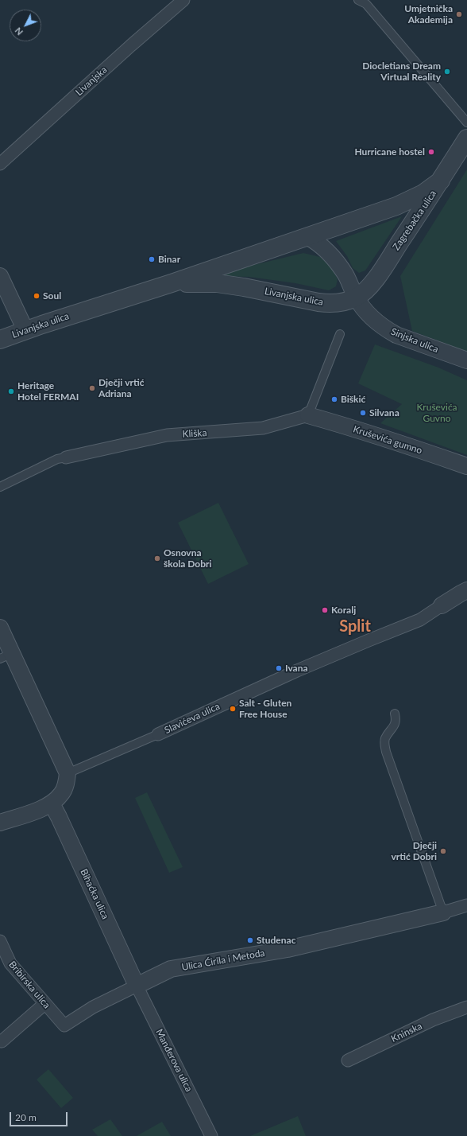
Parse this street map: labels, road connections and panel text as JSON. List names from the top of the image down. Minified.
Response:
{"streets":{"street":["Livanjska","Zagrebačka ulica","Livanjska ulica","Sinjska ulica","Kliška","Kruševića gumno","Slavićeva ulica","Bihaćka ulica","Ulica Ćirila i Metoda","Bribirska ulica","Kninska","Manđerova ulica"]},"crossings":[["Zagrebačka ulica","Livanjska ulica"],["Zagrebačka ulica","Sinjska ulica"],["Livanjska ulica","Sinjska ulica"],["Kliška","Kruševića gumno"],["Bihaćka ulica","Ulica Ćirila i Metoda"],["Bihaćka ulica","Manđerova ulica"],["Ulica Ćirila i Metoda","Bribirska ulica"],["Ulica Ćirila i Metoda","Manđerova ulica"]],"districts":["Split"],"parks":["Kruševića Guvno"],"places":["Umjetnička Akademija","Diocletians Dream Virtual Reality","Hurricane hostel","Binar","Soul","Dječji vrtić Adriana","Heritage Hotel FERMAI","Biškić","Silvana","Osnovna škola Dobri","Koralj","Ivana","Salt - Gluten Free House","Dječji vrtić Dobri","Studenac"],"scale_bar":"20 m","north":"bottom left"}
